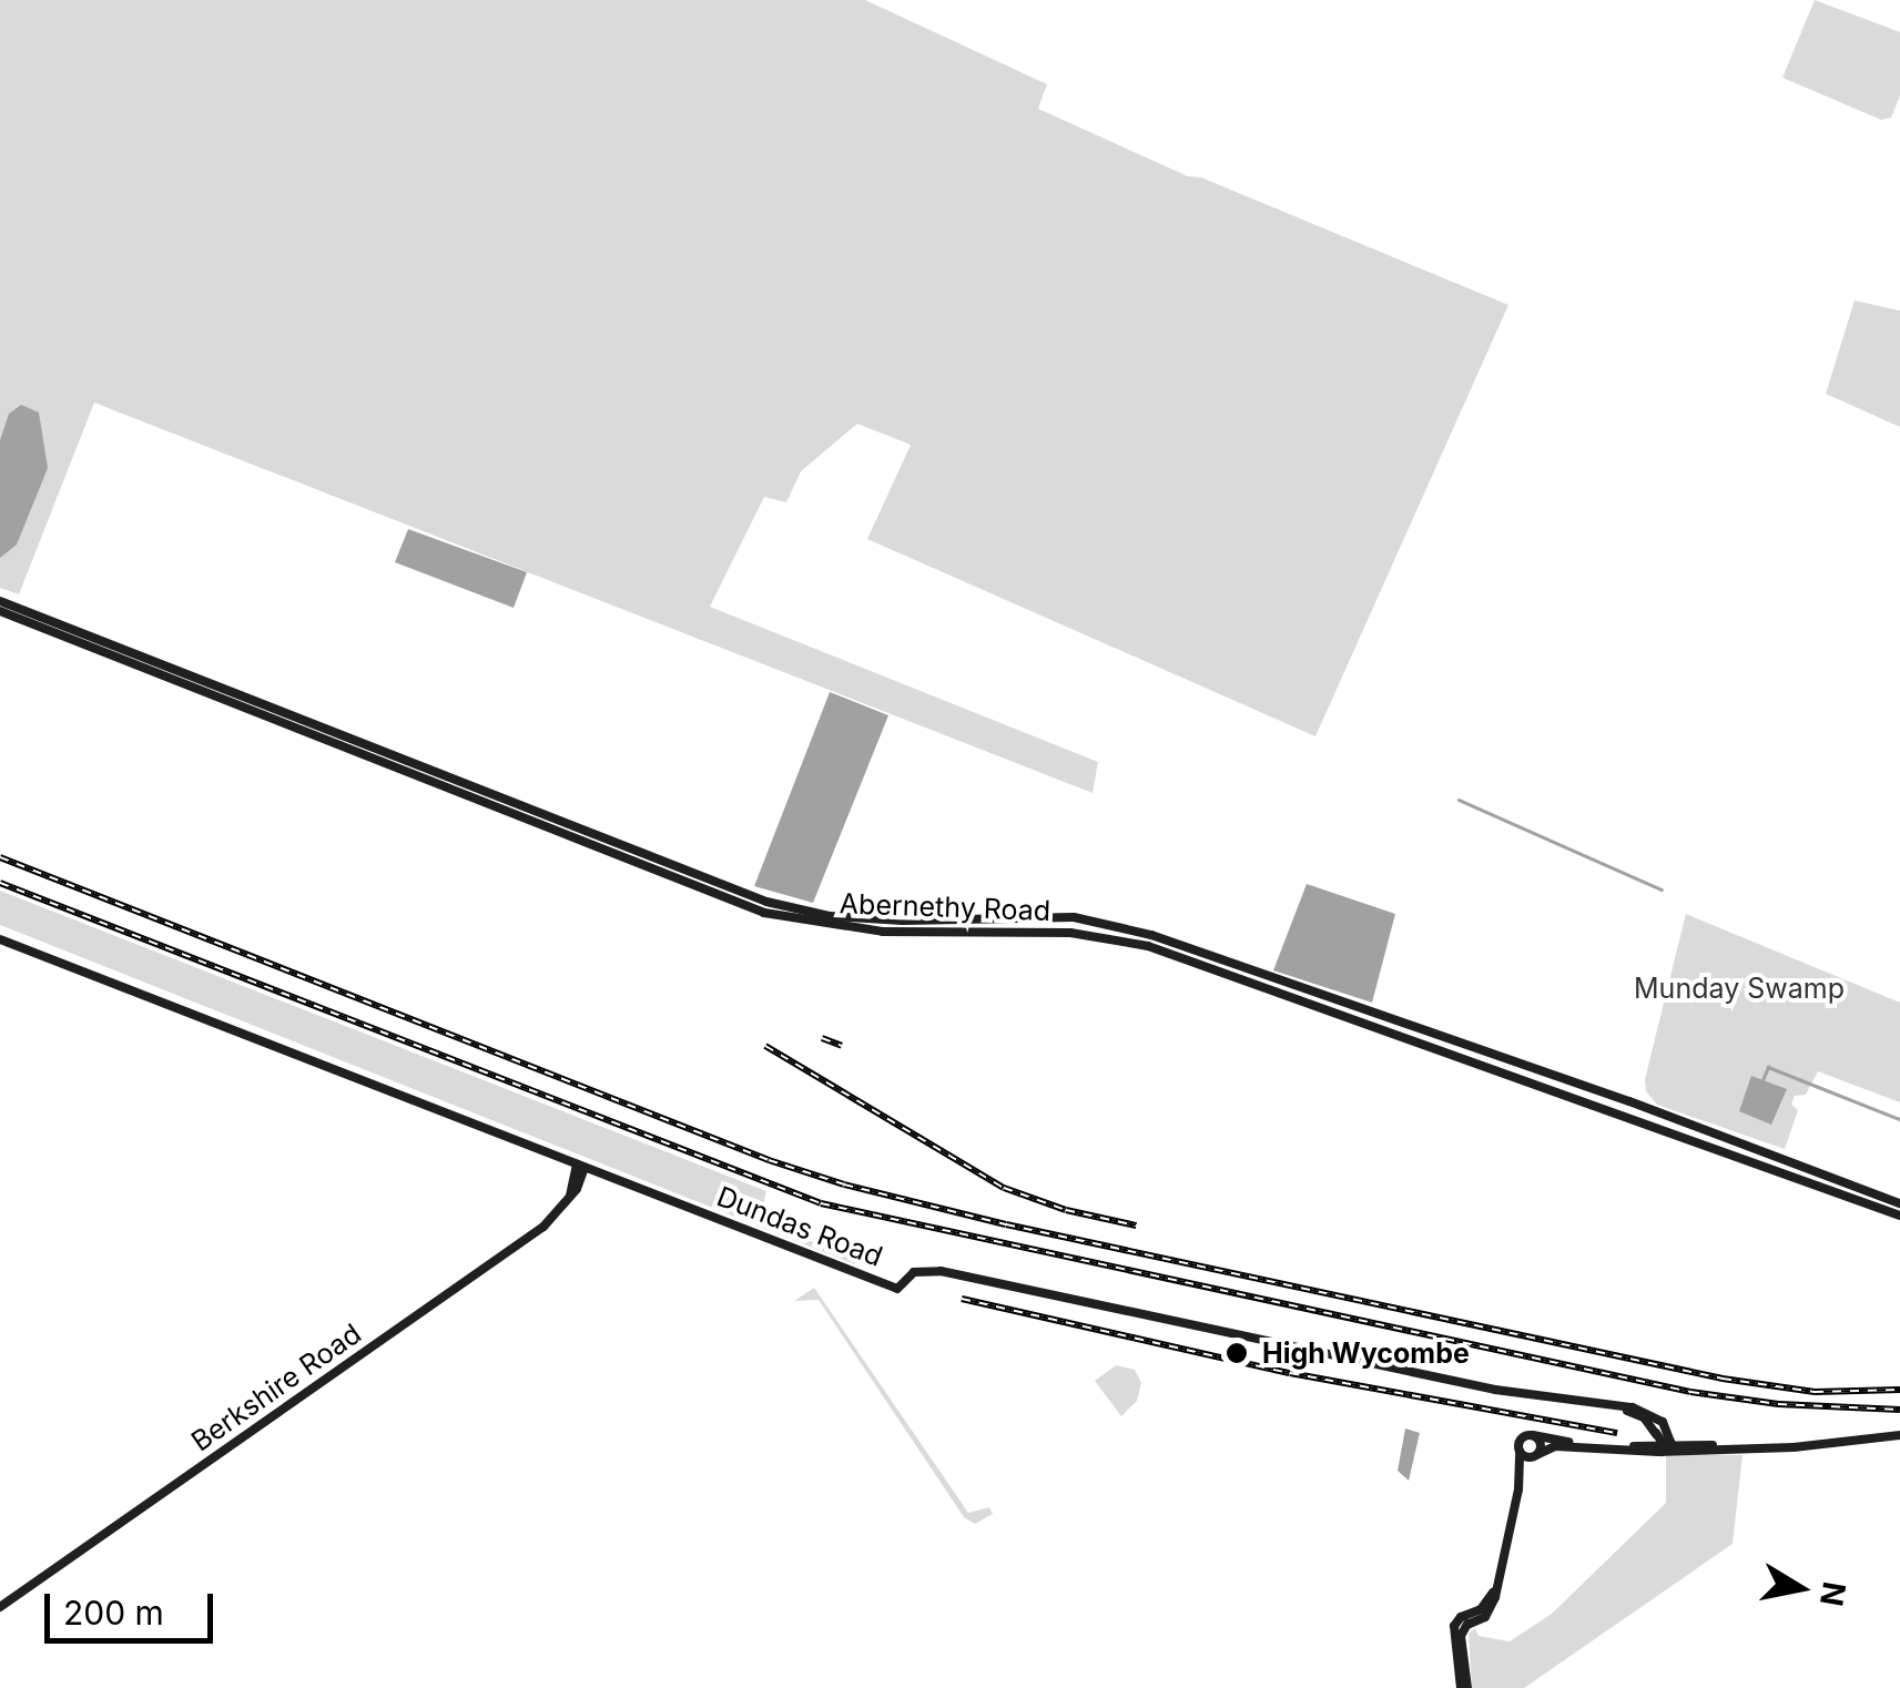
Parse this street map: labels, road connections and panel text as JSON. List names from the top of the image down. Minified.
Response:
{"streets":{"main road":["Abernethy Road","Dundas Road","Berkshire Road"]},"crossings":[["Dundas Road","Berkshire Road"]],"parks":["Munday Swamp"],"places":["High Wycombe"],"scale_bar":"200 m","north":"right"}
